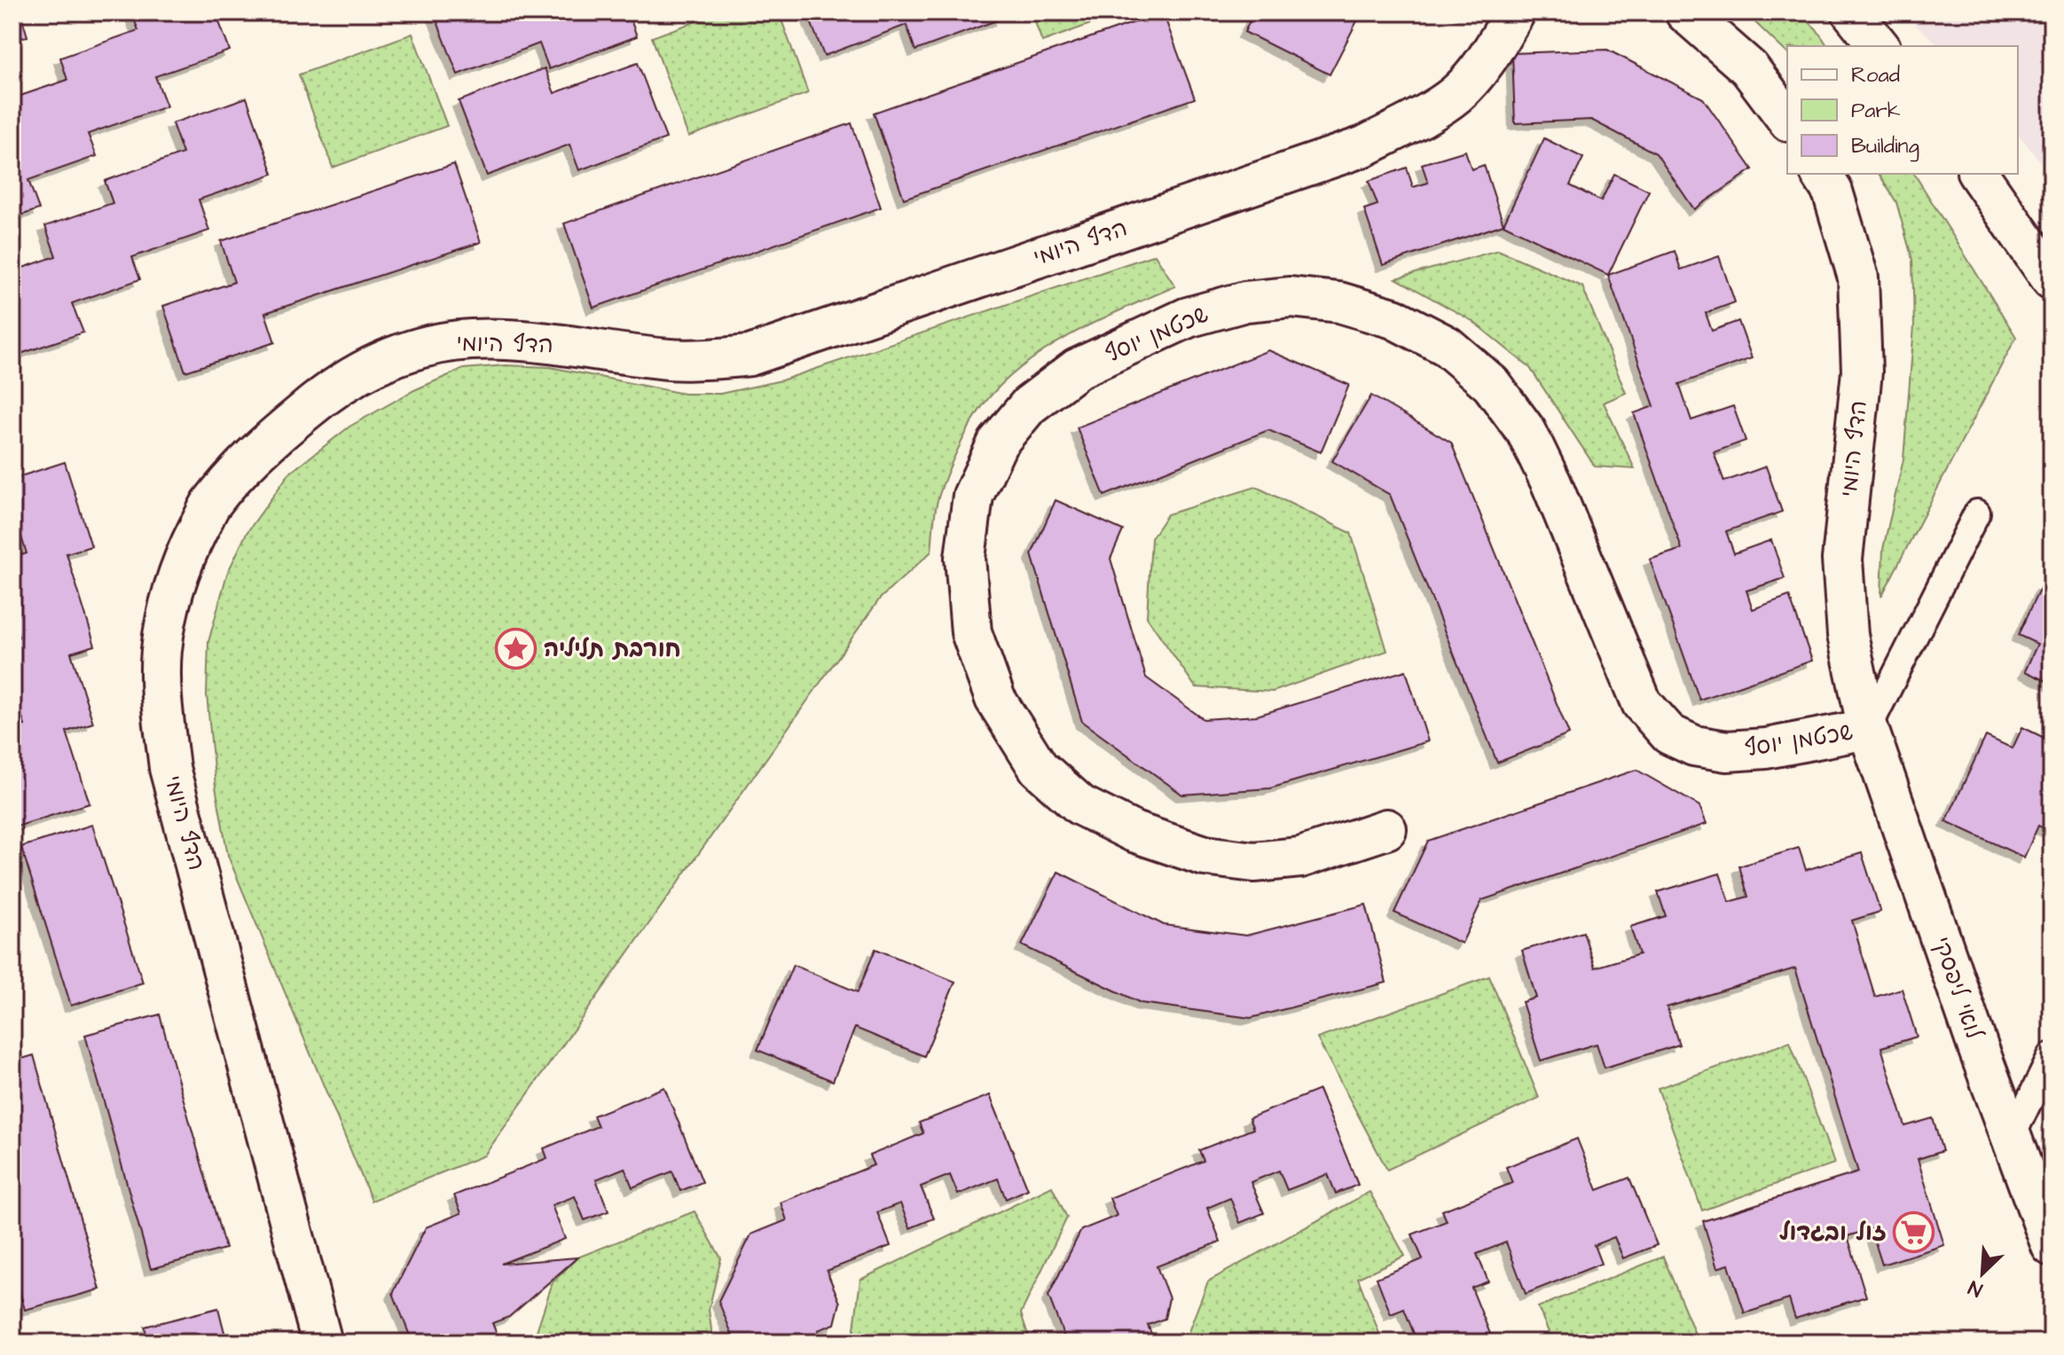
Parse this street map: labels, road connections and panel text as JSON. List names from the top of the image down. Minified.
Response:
{"streets":{"street":["הדף היומי","שכטמן יוסף","לואי ליפסקי"]},"crossings":[["הדף היומי","שכטמן יוסף"],["הדף היומי","לואי ליפסקי"],["שכטמן יוסף","לואי ליפסקי"]],"places":{"place":["חורבת תליליה"],"supermarket":["זול ובגדול"]},"legend":["Road","Park","Building"],"north":"bottom left"}
